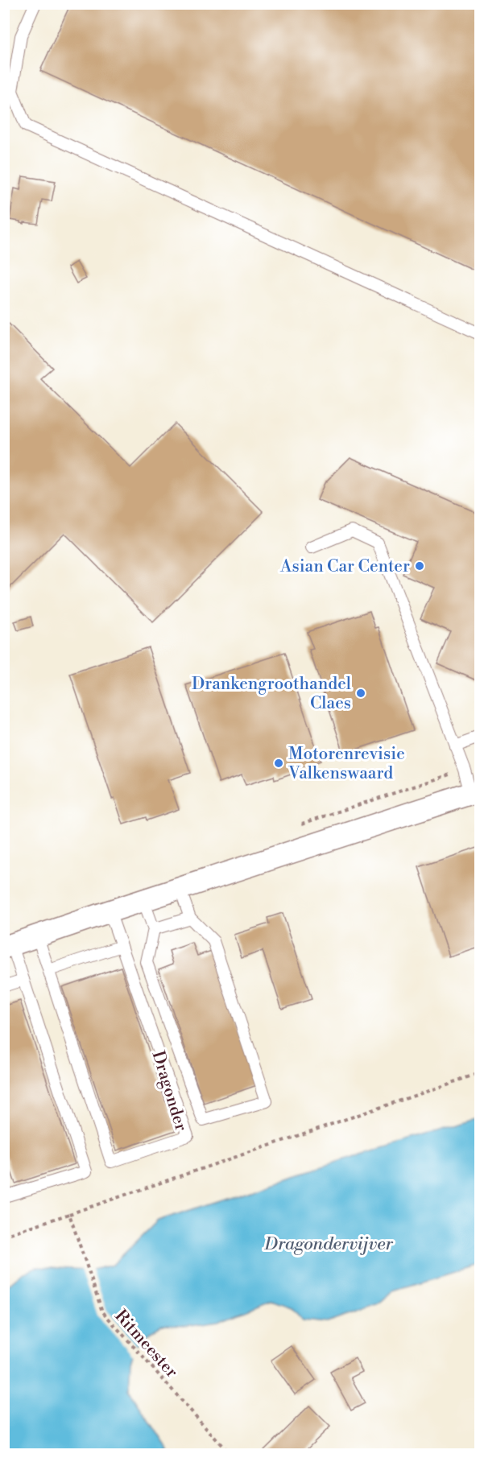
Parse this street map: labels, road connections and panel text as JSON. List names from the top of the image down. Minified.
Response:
{"streets":{"lane":["Dragonder"],"path":["Ritmeester"]},"water":["Dragondervijver"],"places":["Asian Car Center","Drankengroothandel Claes","Motorenrevisie Valkenswaard"]}
